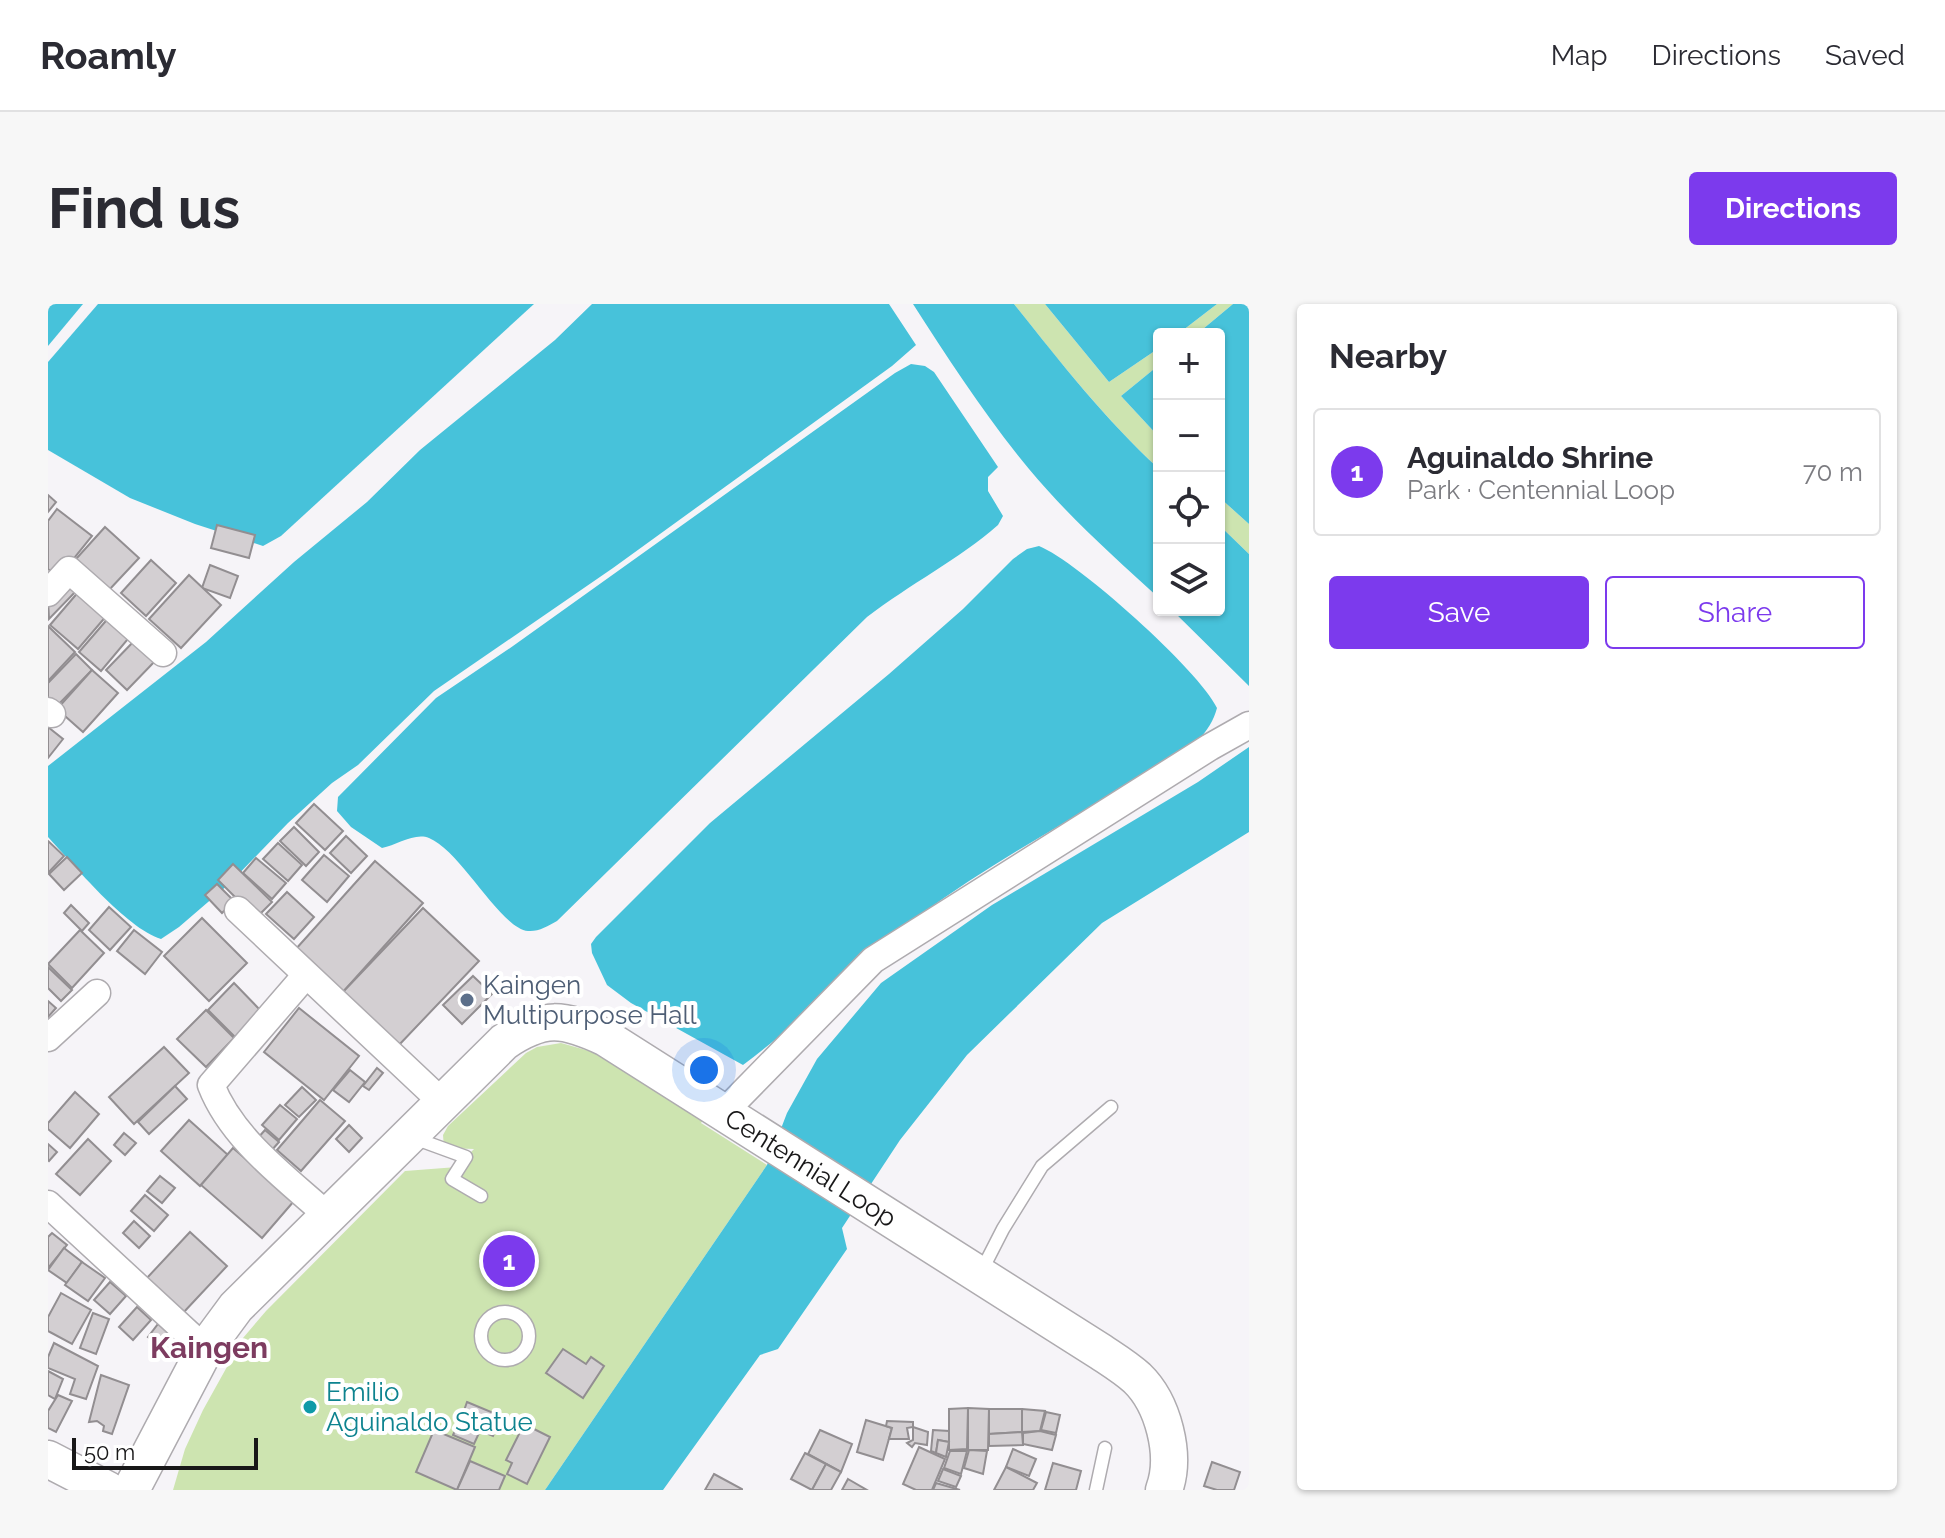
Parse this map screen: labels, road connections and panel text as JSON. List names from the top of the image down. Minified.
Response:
{"streets":{"main road":["Centennial Loop"]},"districts":["Kaingen"],"places":["Kaingen Multipurpose Hall","Emilio Aguinaldo Statue"],"scale_bar":"50 m","page":{"header":"Roamly","nav":["Map","Directions","Saved"],"buttons":["Directions",["Save","Share"]],"title":"Find us","heading":"Nearby","map_buttons":["+","−"],"list":[{"mark":"1","name":"Aguinaldo Shrine","note":"Park · Centennial Loop","value":"70 m"}],"pins":"1","scale":"50 m"}}
